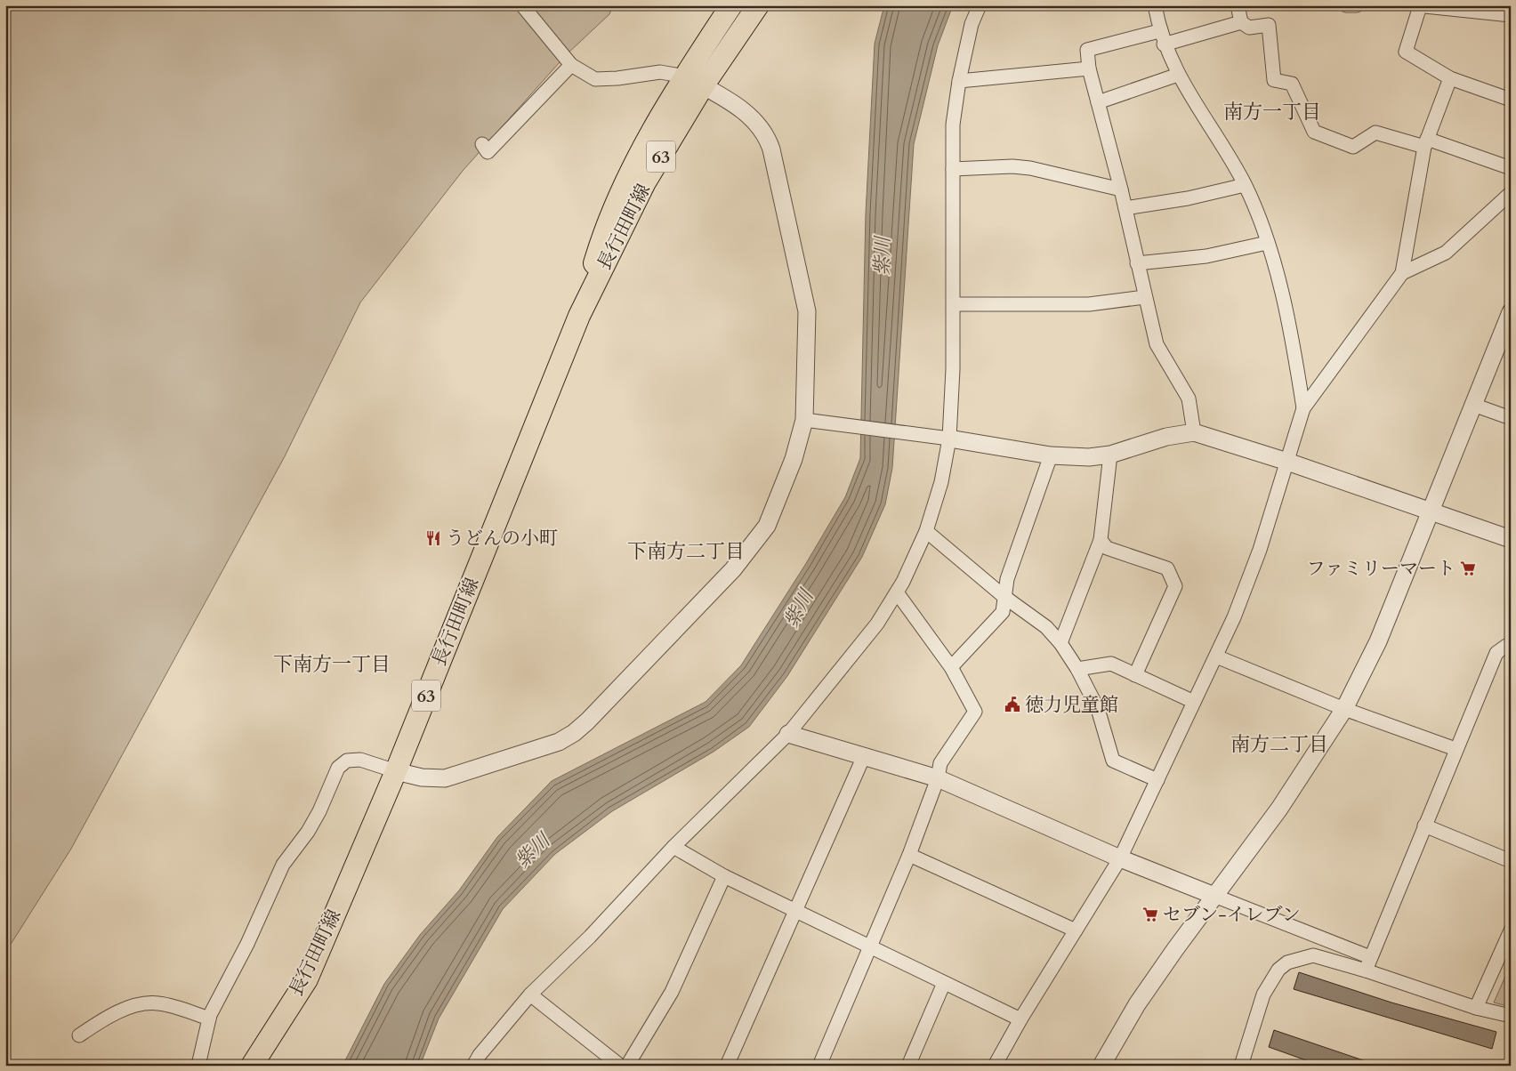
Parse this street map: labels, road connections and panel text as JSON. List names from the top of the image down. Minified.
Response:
{"streets":{"main road":["63","長行田町線"]},"districts":["南方一丁目","下南方二丁目","下南方一丁目","南方二丁目"],"water":["紫川"],"places":{"restaurant":["うどんの小町"],"supermarket":["ファミリーマート","セブン-イレブン"],"public building":["徳力児童館"]}}
